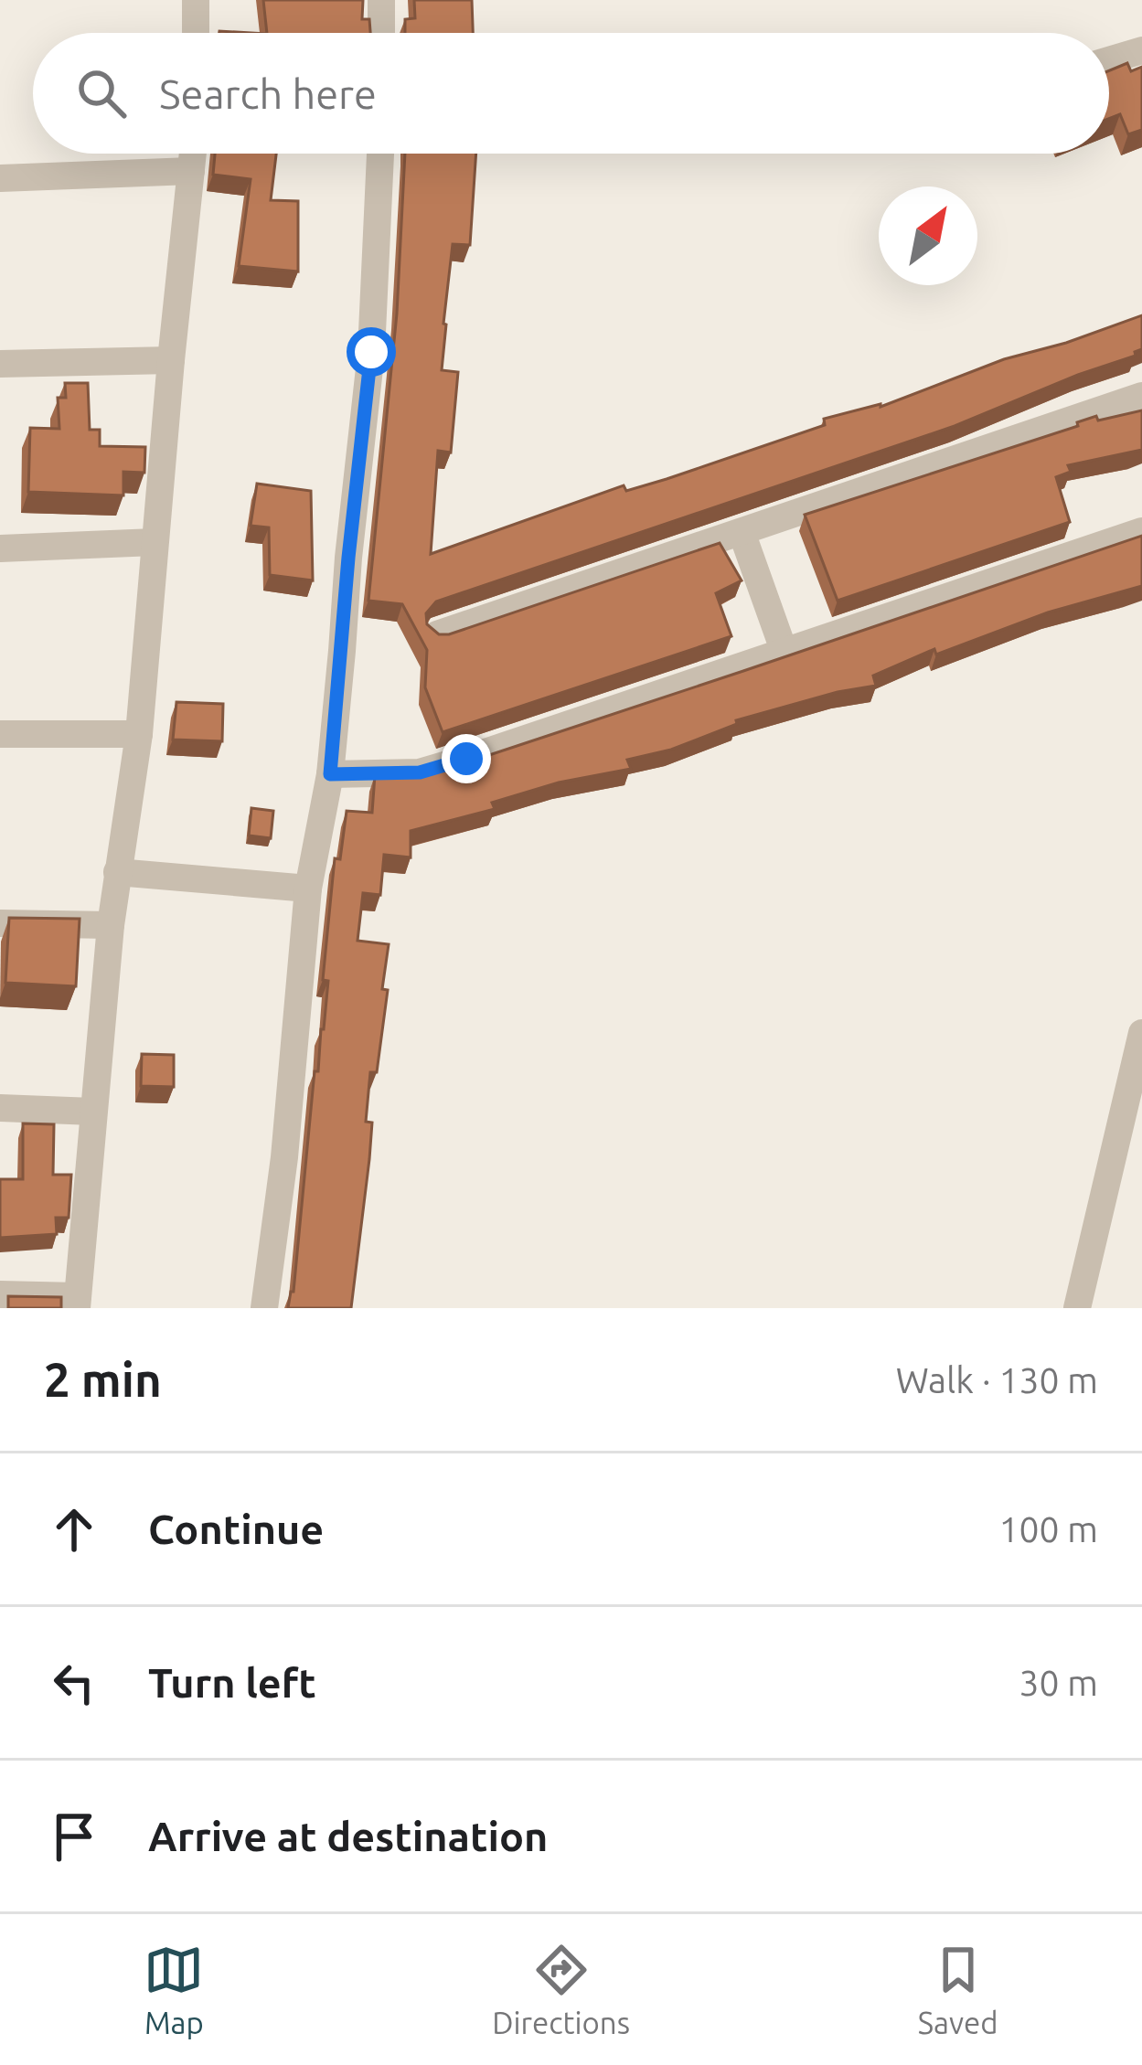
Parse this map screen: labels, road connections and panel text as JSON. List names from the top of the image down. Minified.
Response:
{"north":"top right","page":{"search":"Search here","heading":["2 min","Walk · 130 m"],"list":[["Continue","100 m"],["Turn left","30 m"],"Arrive at destination"],"nav":["Map","Directions","Saved"]}}
